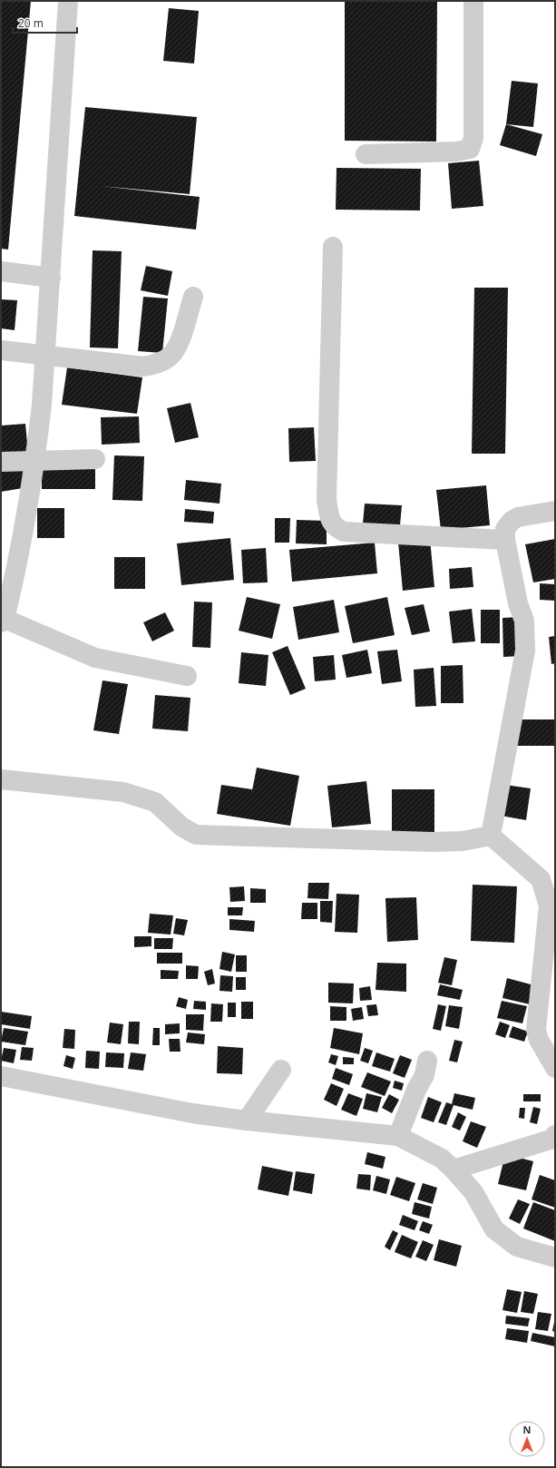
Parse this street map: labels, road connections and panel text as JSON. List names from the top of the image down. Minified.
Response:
{"scale_bar":"20 m","north":"top"}
